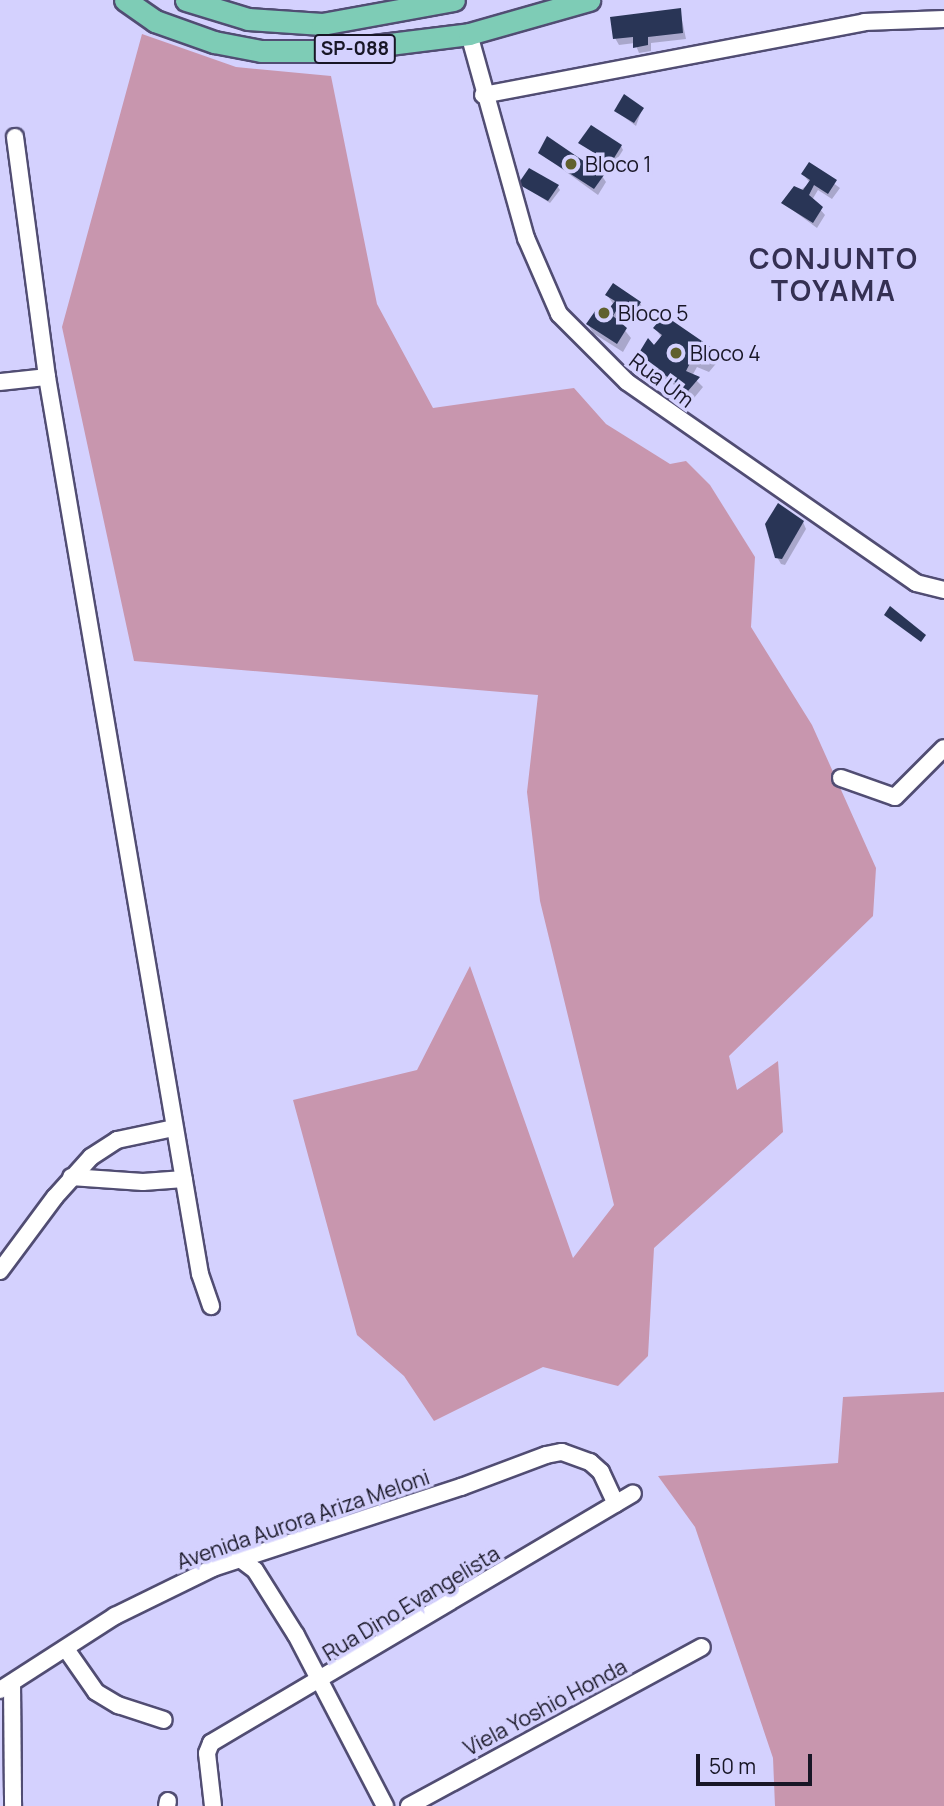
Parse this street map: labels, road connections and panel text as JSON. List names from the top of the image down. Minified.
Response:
{"streets":{"main road":["SP-088"],"street":["Rua Um","Avenida Aurora Ariza Meloni","Rua Dino Evangelista","Viela Yoshio Honda"]},"crossings":[["SP-088","Rua Um"],["Avenida Aurora Ariza Meloni","Rua Dino Evangelista"]],"districts":["CONJUNTO TOYAMA"],"places":["Bloco 1","Bloco 5","Bloco 4"],"scale_bar":"50 m"}
